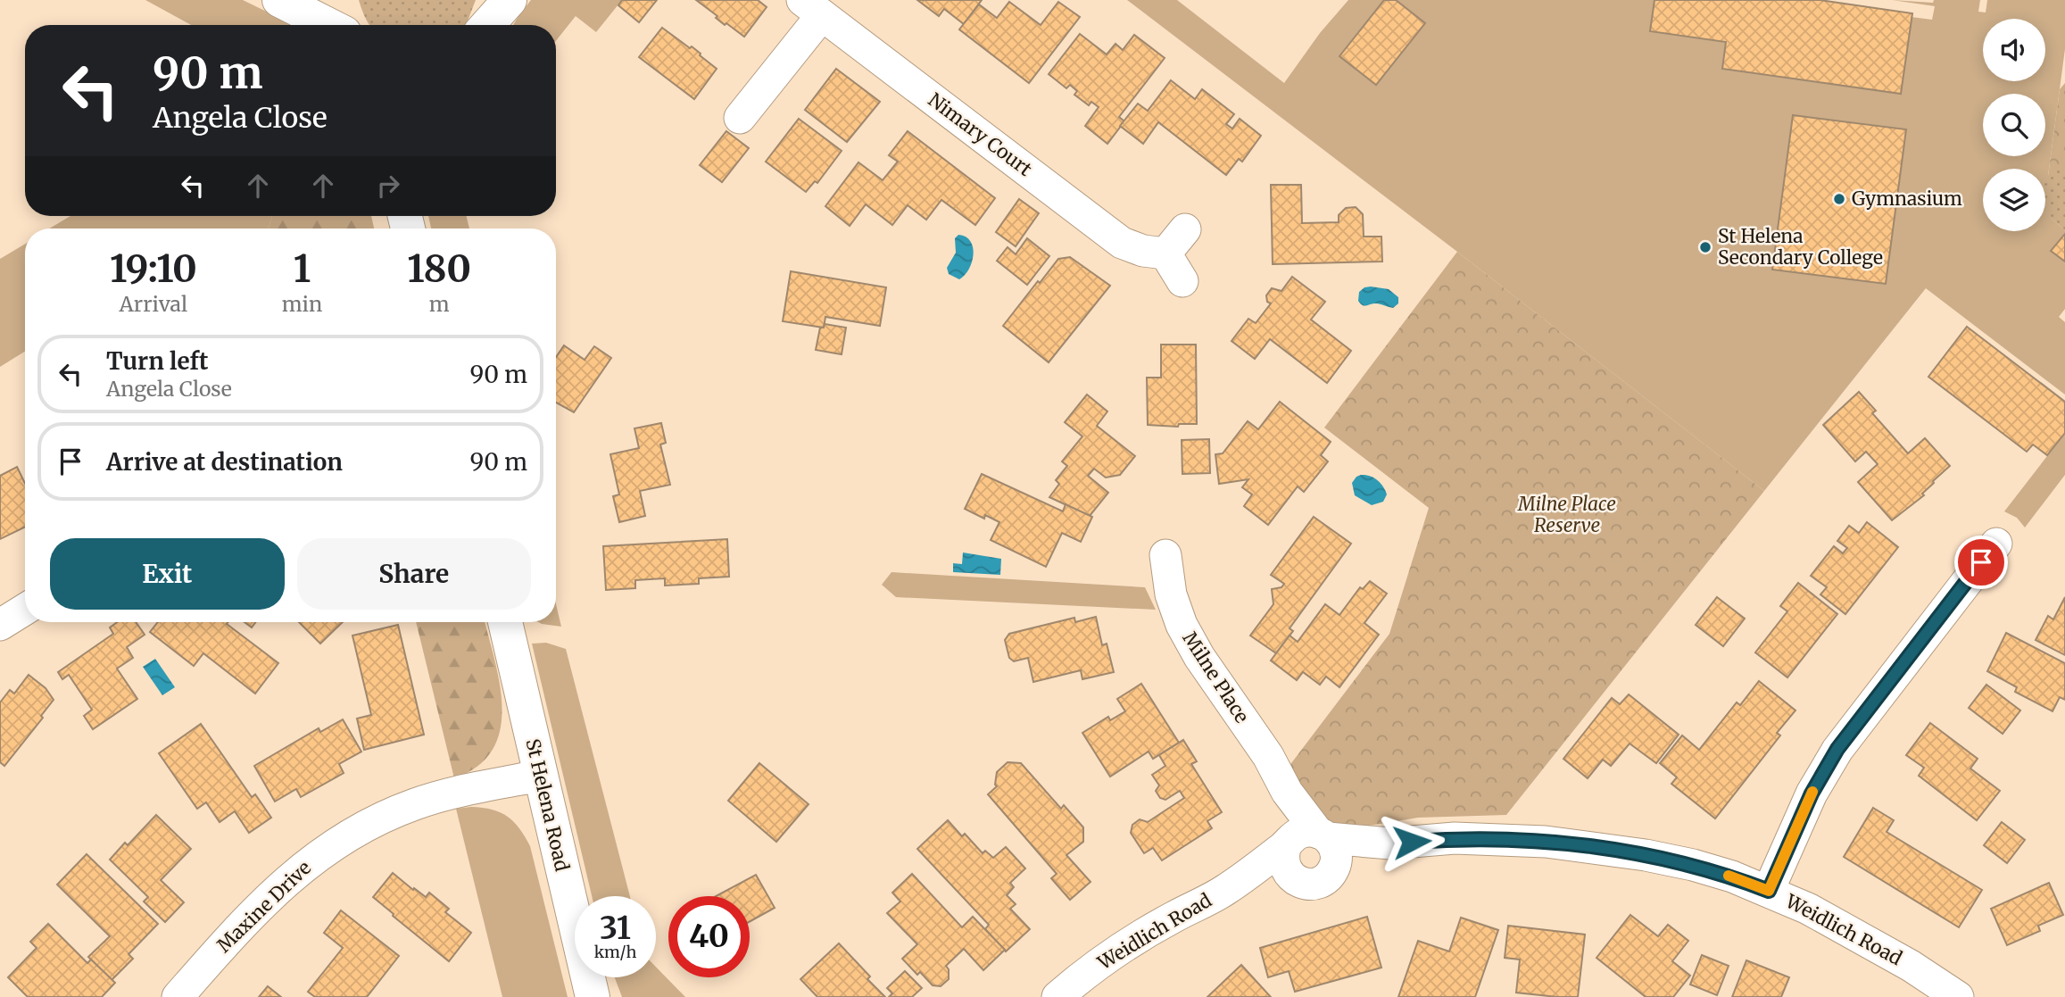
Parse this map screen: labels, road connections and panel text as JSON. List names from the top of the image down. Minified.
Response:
{"streets":{"main road":["St Helena Road"],"street":["Nimary Court","Milne Place","Maxine Drive","Weidlich Road"]},"crossings":[["Milne Place","Weidlich Road"],["St Helena Road","Maxine Drive"]],"parks":["Milne Place Reserve"],"places":["Gymnasium","St Helena Secondary College"],"page":{"turn":["90 m","Angela Close"],"eta":["19:10","Arrival","1","min","180","m"],"list":[{"name":"Turn left","note":"Angela Close","value":"90 m"},{"name":"Arrive at destination","value":"90 m"}],"buttons":["Exit","Share"],"speed":"31 km/h","limit":"40"}}
